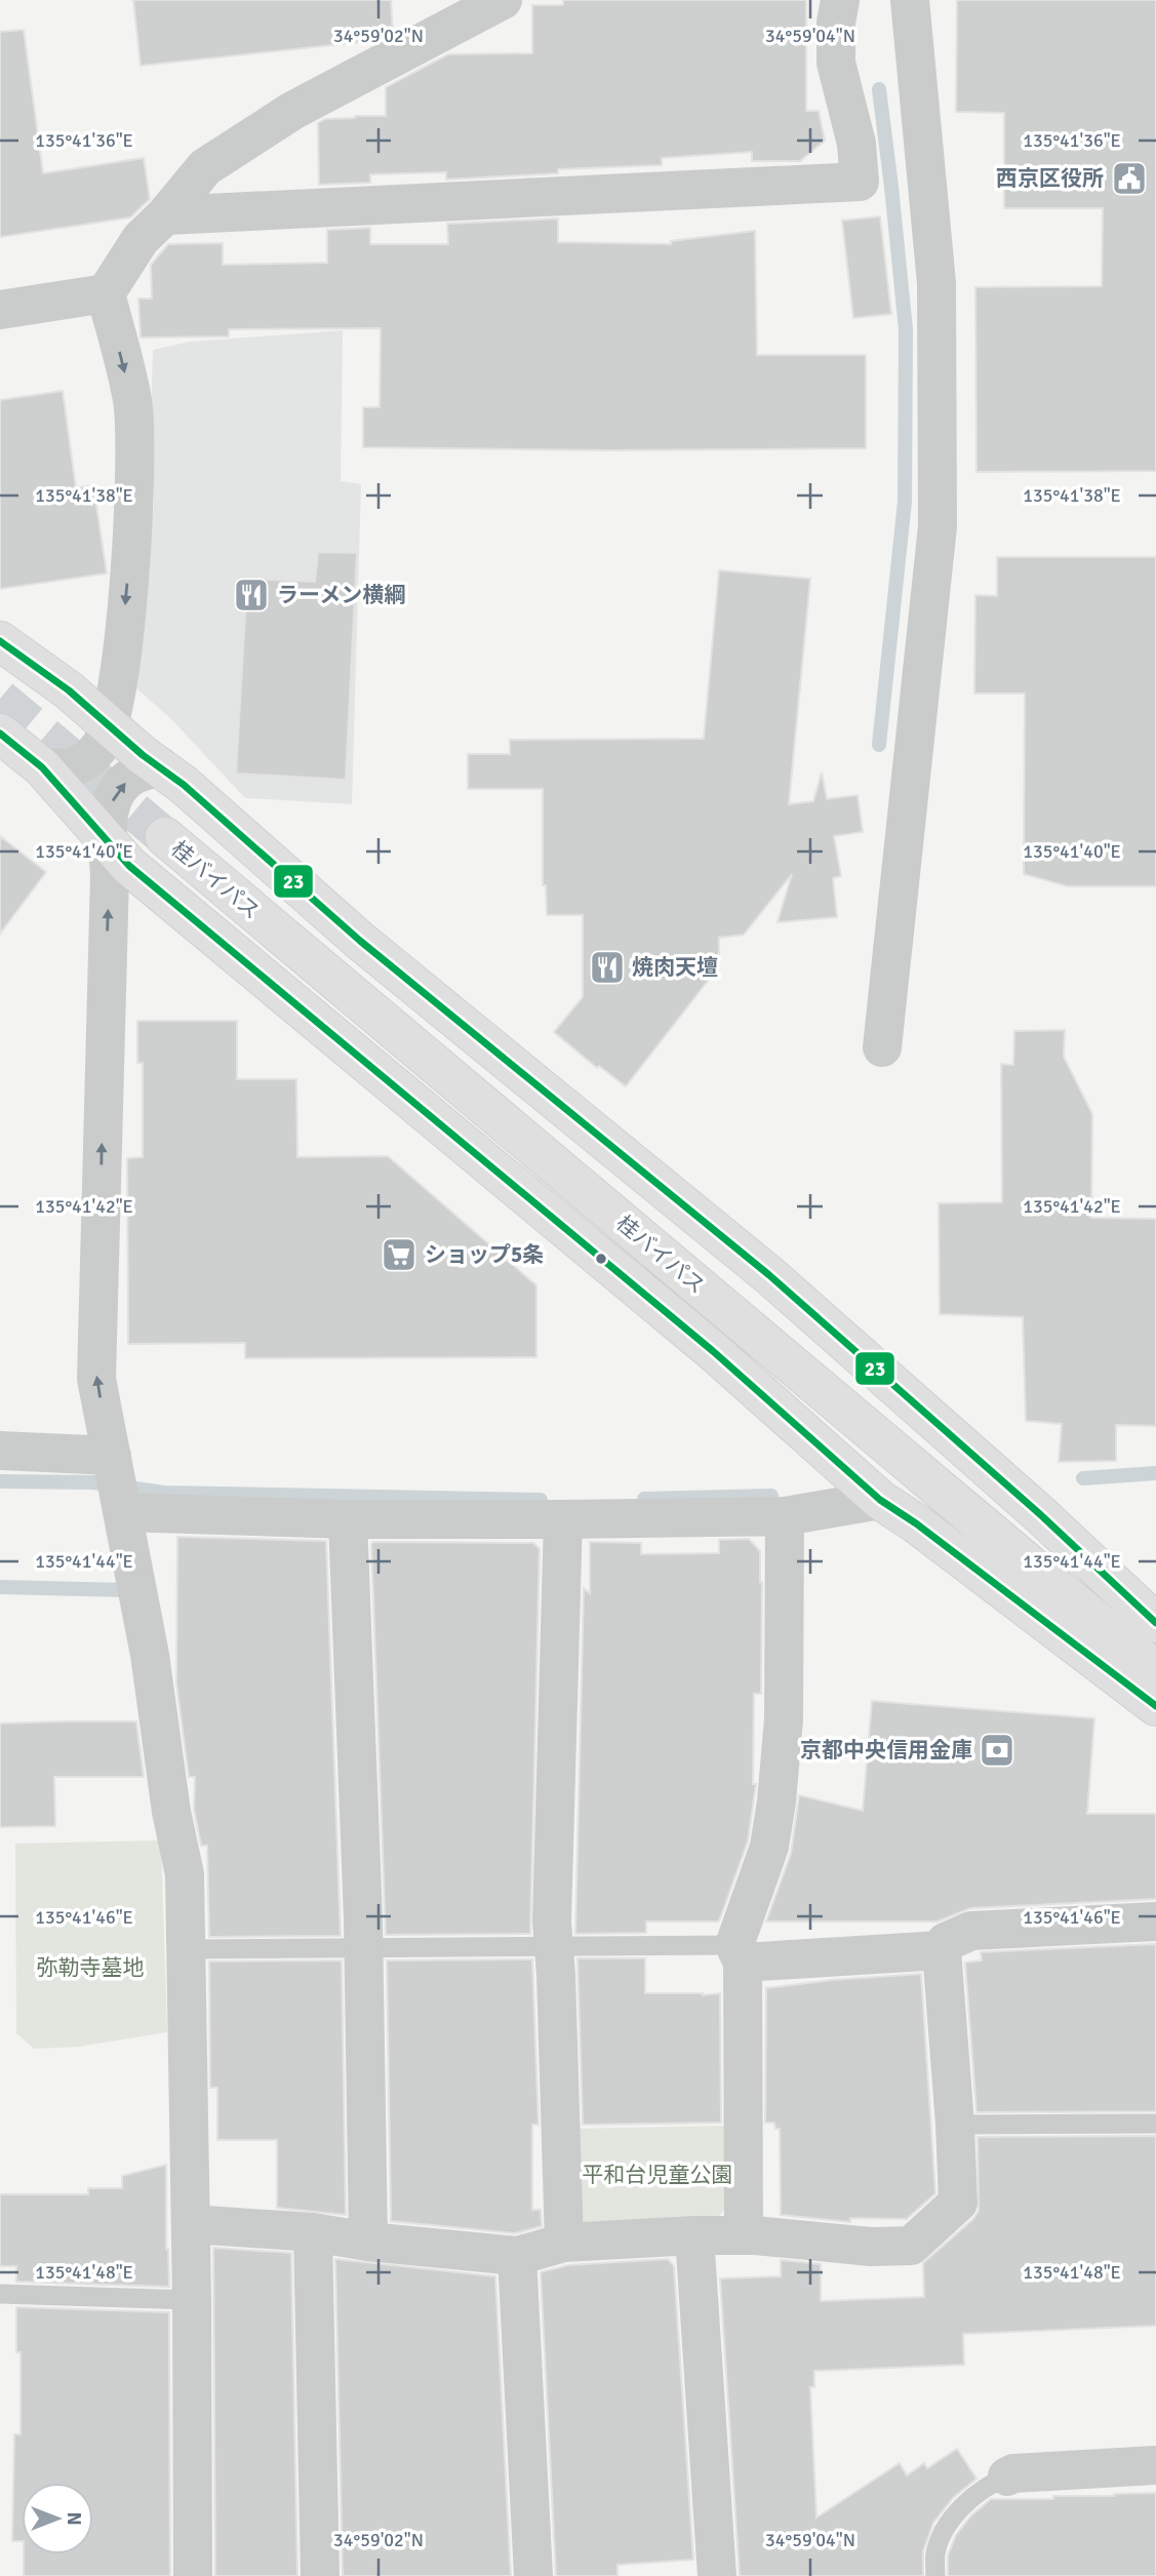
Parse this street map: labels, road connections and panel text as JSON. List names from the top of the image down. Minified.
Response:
{"streets":{"highway":["桂バイパス"]},"parks":["弥勒寺墓地","平和台児童公園"],"places":{"public building":["西京区役所"],"restaurant":["ラーメン横綱","焼肉天壇"],"supermarket":["ショップ5条"],"bank":["京都中央信用金庫"]},"lines":["transit line 23"],"north":"right","coordinates":["34°59'02\"N","34°59'04\"N","135°41'36\"E","135°41'38\"E","135°41'40\"E","135°41'42\"E","135°41'44\"E","135°41'46\"E","135°41'48\"E"]}
